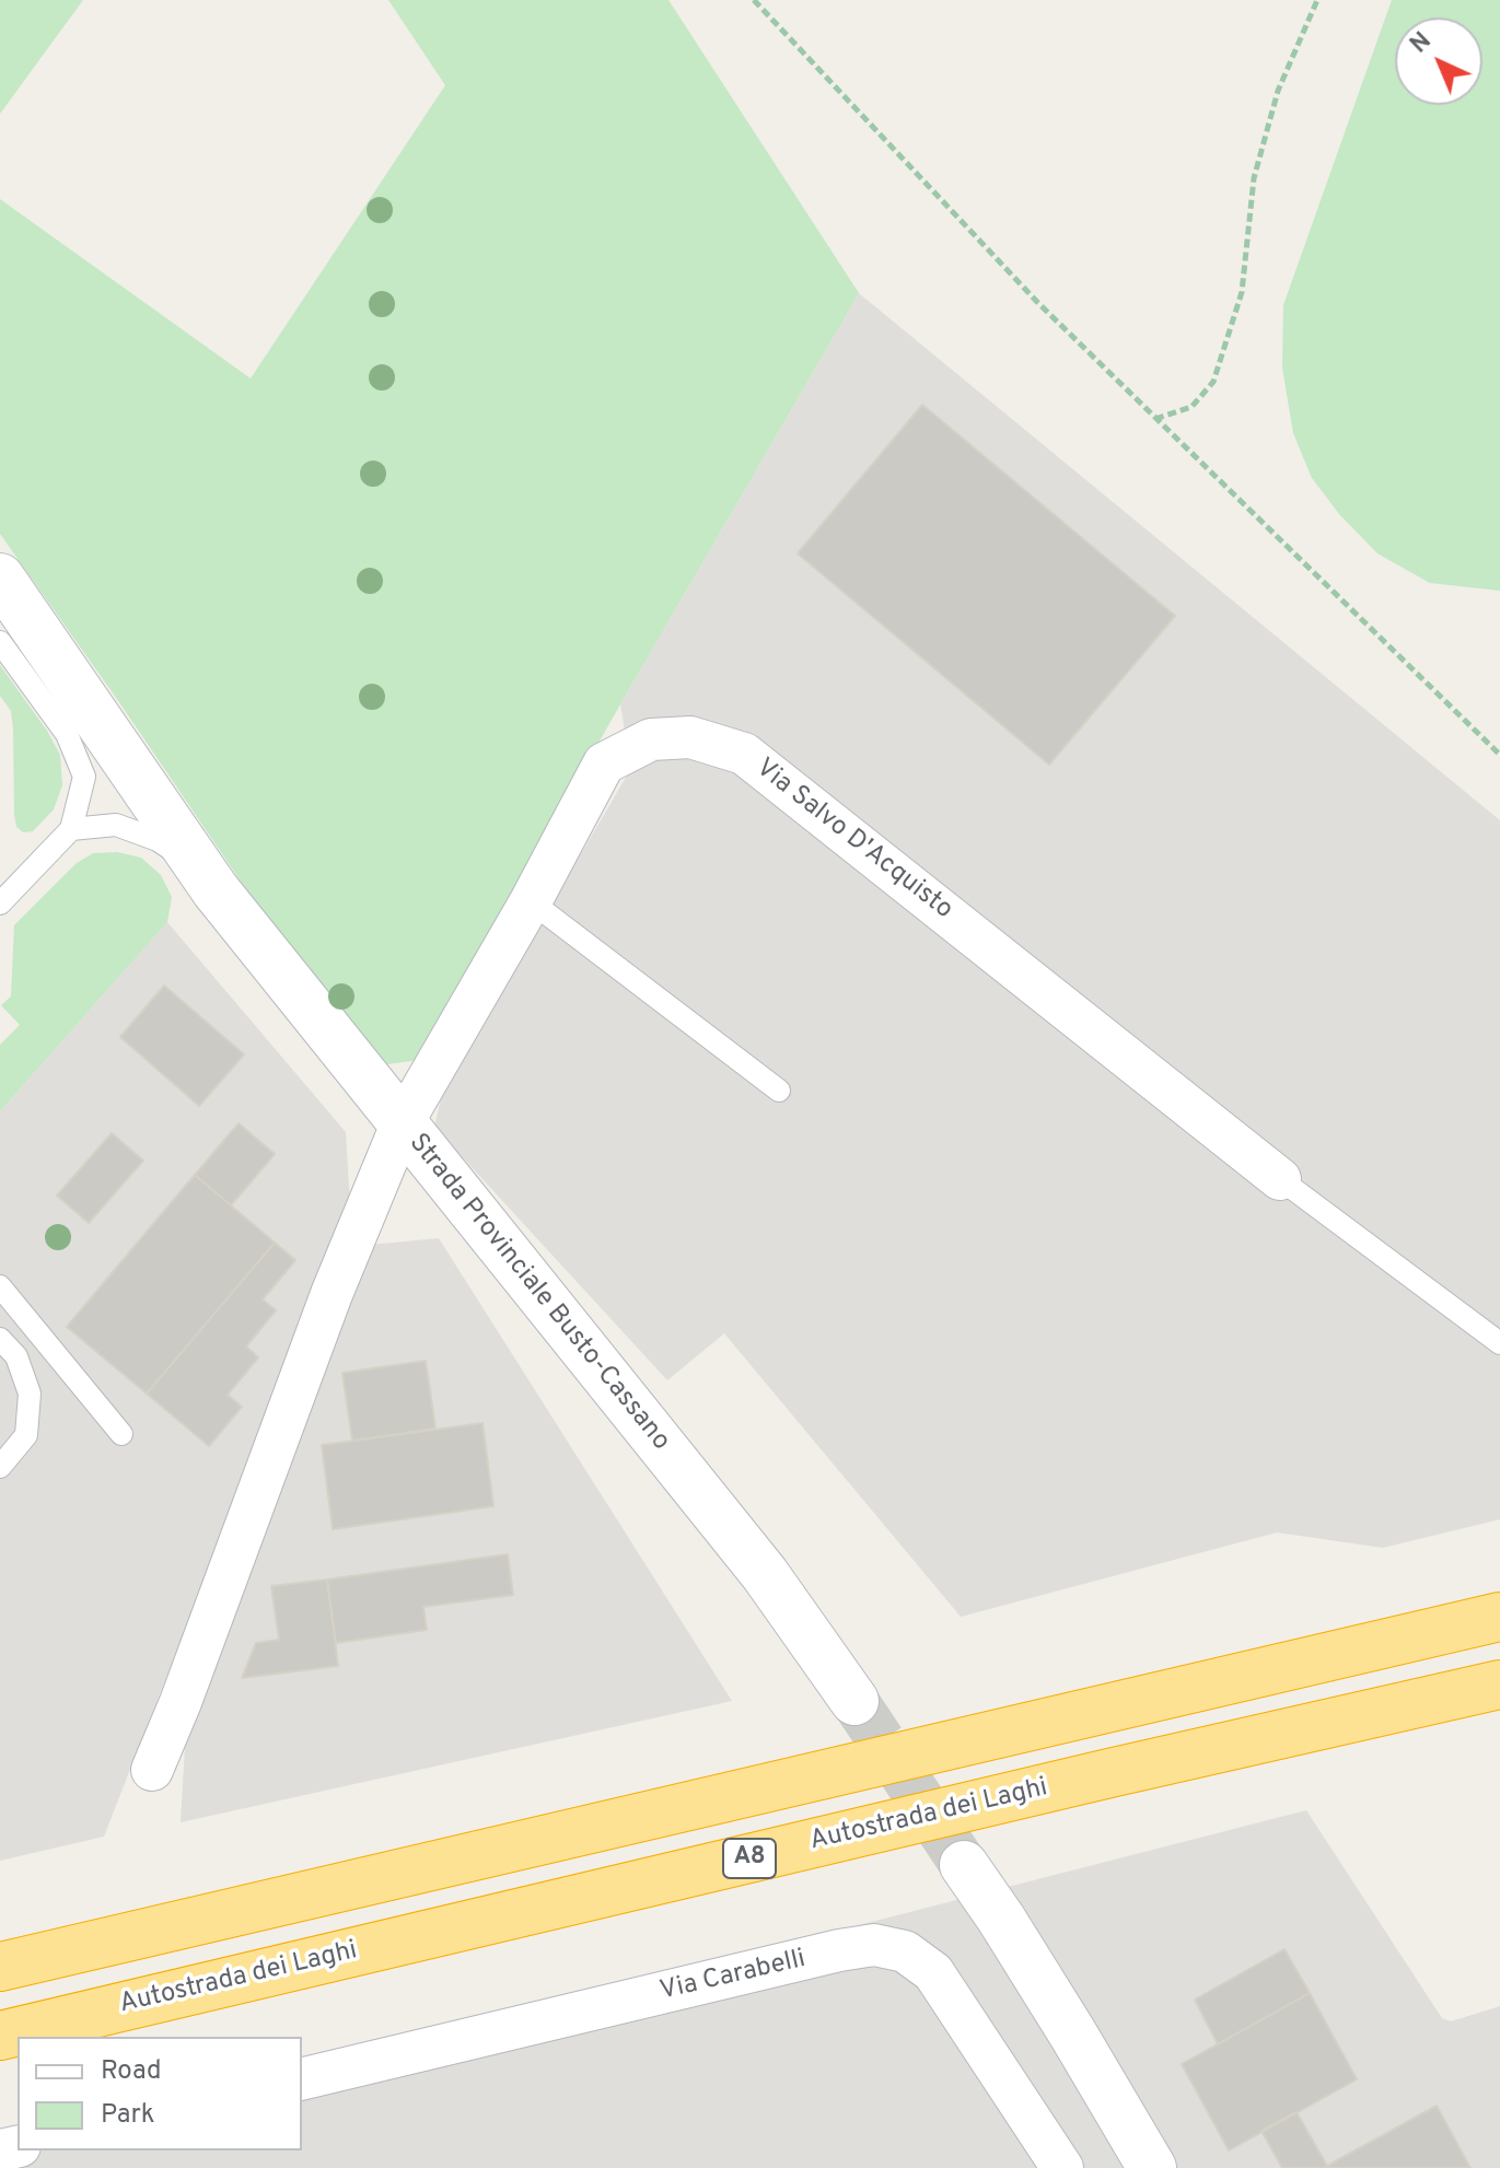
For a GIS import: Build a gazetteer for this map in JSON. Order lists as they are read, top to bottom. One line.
{"streets":{"highway":["Autostrada dei Laghi","A8"],"main road":["Strada Provinciale Busto-Cassano"],"street":["Via Salvo D'Acquisto","Via Carabelli"]},"crossings":[["Via Salvo D'Acquisto","Strada Provinciale Busto-Cassano"]],"legend":["Road","Park"],"north":"top left"}
